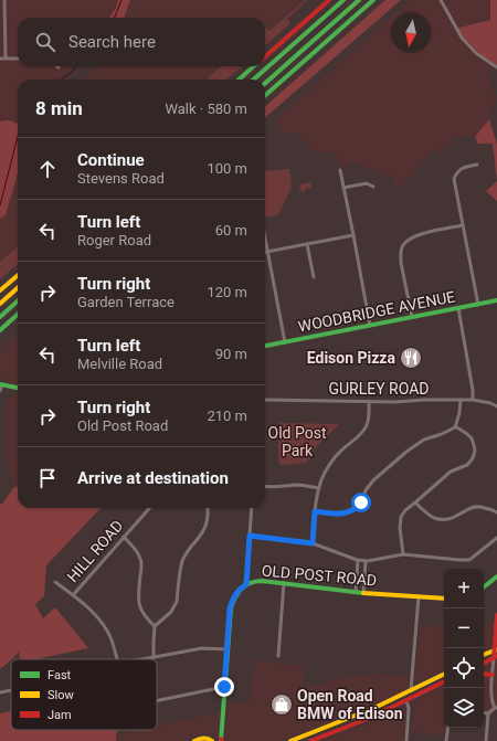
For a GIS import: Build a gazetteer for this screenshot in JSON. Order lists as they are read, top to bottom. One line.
{"streets":{"main road":["WOODBRIDGE AVENUE","OLD POST ROAD"],"street":["GURLEY ROAD","HILL ROAD"]},"parks":["Old Post Park"],"places":{"restaurant":["Edison Pizza"],"shop":["Open Road BMW of Edison"]},"legend":["Fast","Slow","Jam"],"north":"bottom","page":{"search":"Search here","heading":["8 min","Walk · 580 m"],"list":[["Continue","Stevens Road","100 m"],["Turn left","Roger Road","60 m"],["Turn right","Garden Terrace","120 m"],["Turn left","Melville Road","90 m"],["Turn right","Old Post Road","210 m"],"Arrive at destination"],"map_buttons":["+","−"]}}
